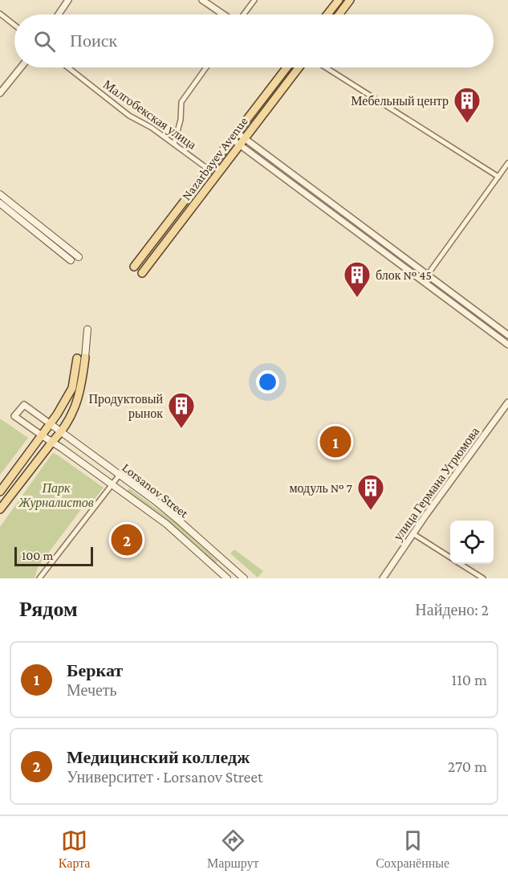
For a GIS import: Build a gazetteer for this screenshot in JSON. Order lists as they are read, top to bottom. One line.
{"streets":{"main road":["Nazarbayev Avenue","Lorsanov Street"],"street":["Малгобекская улица","улица Германа Угрюмова"]},"crossings":[["Малгобекская улица","Nazarbayev Avenue"]],"parks":["Парк Журналистов"],"places":{"building":["Мебельный центр","блок № 45","Продуктовый рынок","модуль № 7"]},"scale_bar":"100 m","page":{"search":"Поиск","pins":["1","2"],"scale":"100 m","heading":["Рядом","Найдено: 2"],"list":[{"mark":"1","name":"Беркат","note":"Мечеть","value":"110 m"},{"mark":"2","name":"Медицинский колледж","note":"Университет · Lorsanov Street","value":"270 m"}],"nav":["Карта","Маршрут","Сохранённые"]}}
